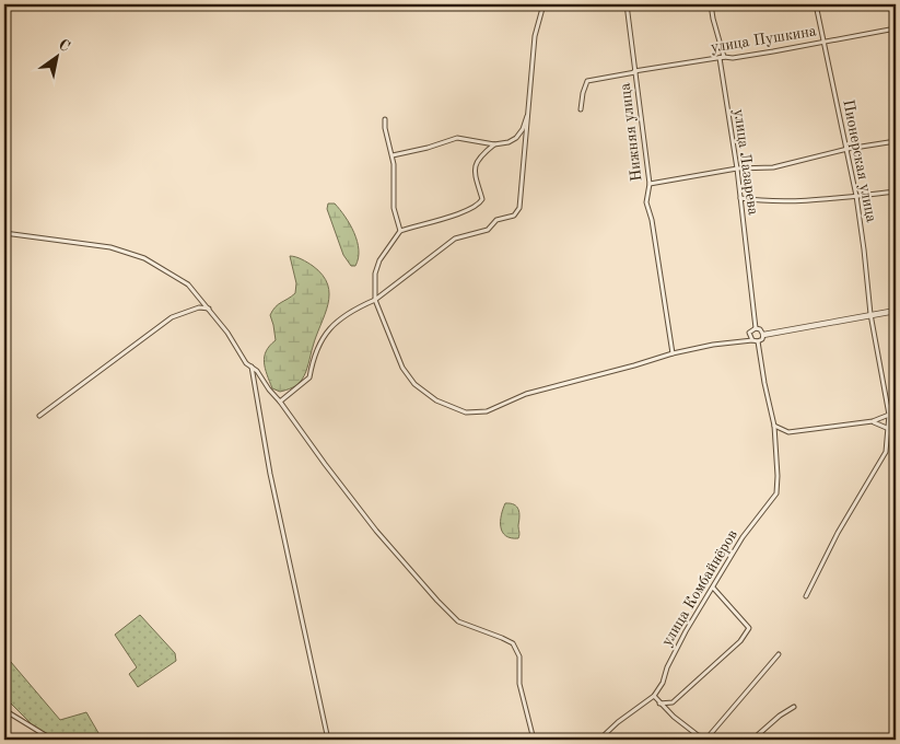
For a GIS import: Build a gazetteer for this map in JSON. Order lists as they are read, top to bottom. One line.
{"streets":{"street":["улица Пушкина","Нижняя улица","Пионерская улица","улица Лазарева","улица Комбайнёров"]},"crossings":[["улица Пушкина","Нижняя улица"],["улица Пушкина","Пионерская улица"],["улица Пушкина","улица Лазарева"]],"north":"top right"}
